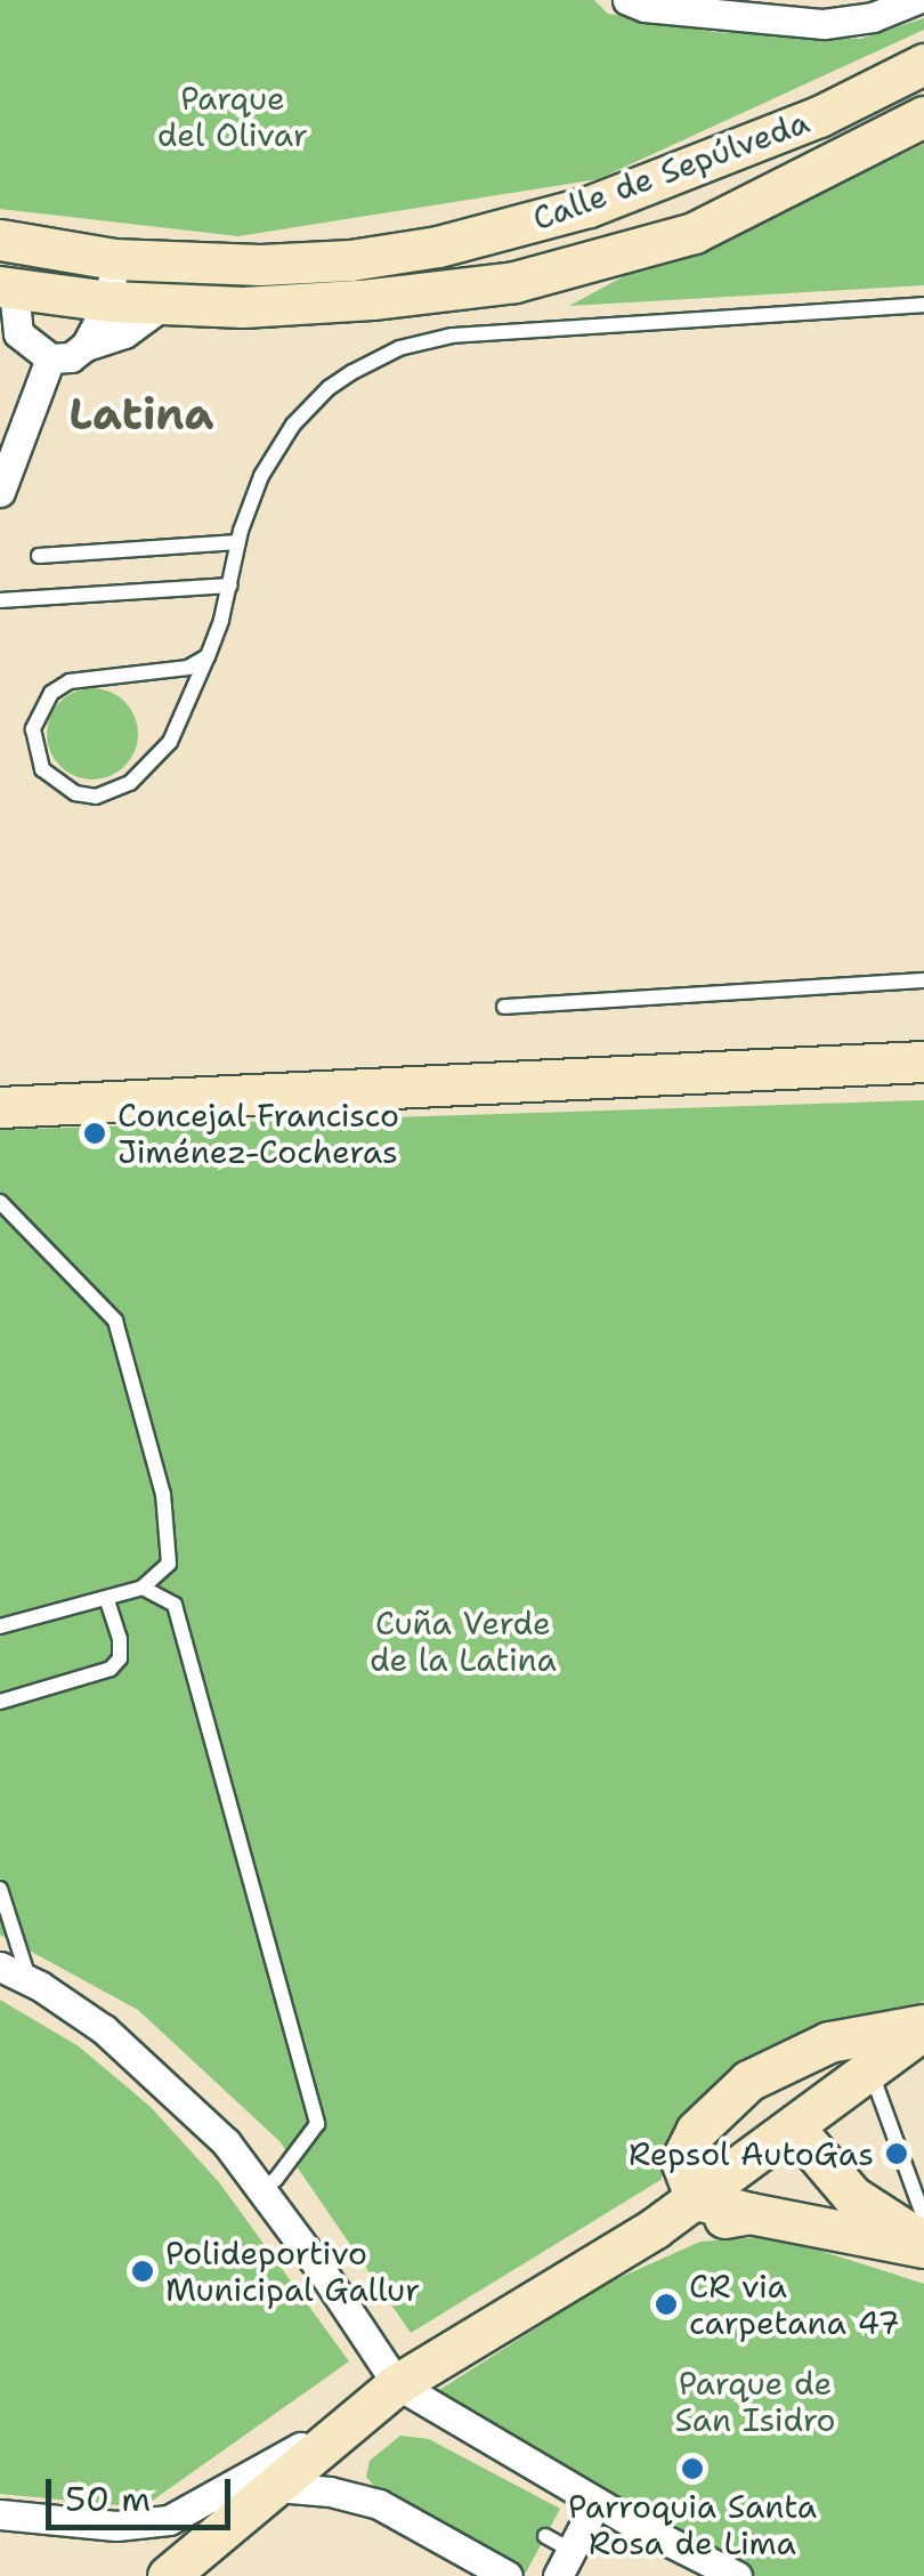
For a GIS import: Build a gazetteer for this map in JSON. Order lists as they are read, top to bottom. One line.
{"streets":{"street":["Calle de Sepúlveda"]},"districts":["Latina"],"parks":["Parque del Olivar","Cuña Verde de la Latina","Parque de San Isidro"],"places":["Concejal Francisco Jiménez-Cocheras","Repsol AutoGas","Polideportivo Municipal Gallur","CR via carpetana 47","Parroquia Santa Rosa de Lima"],"scale_bar":"50 m"}
